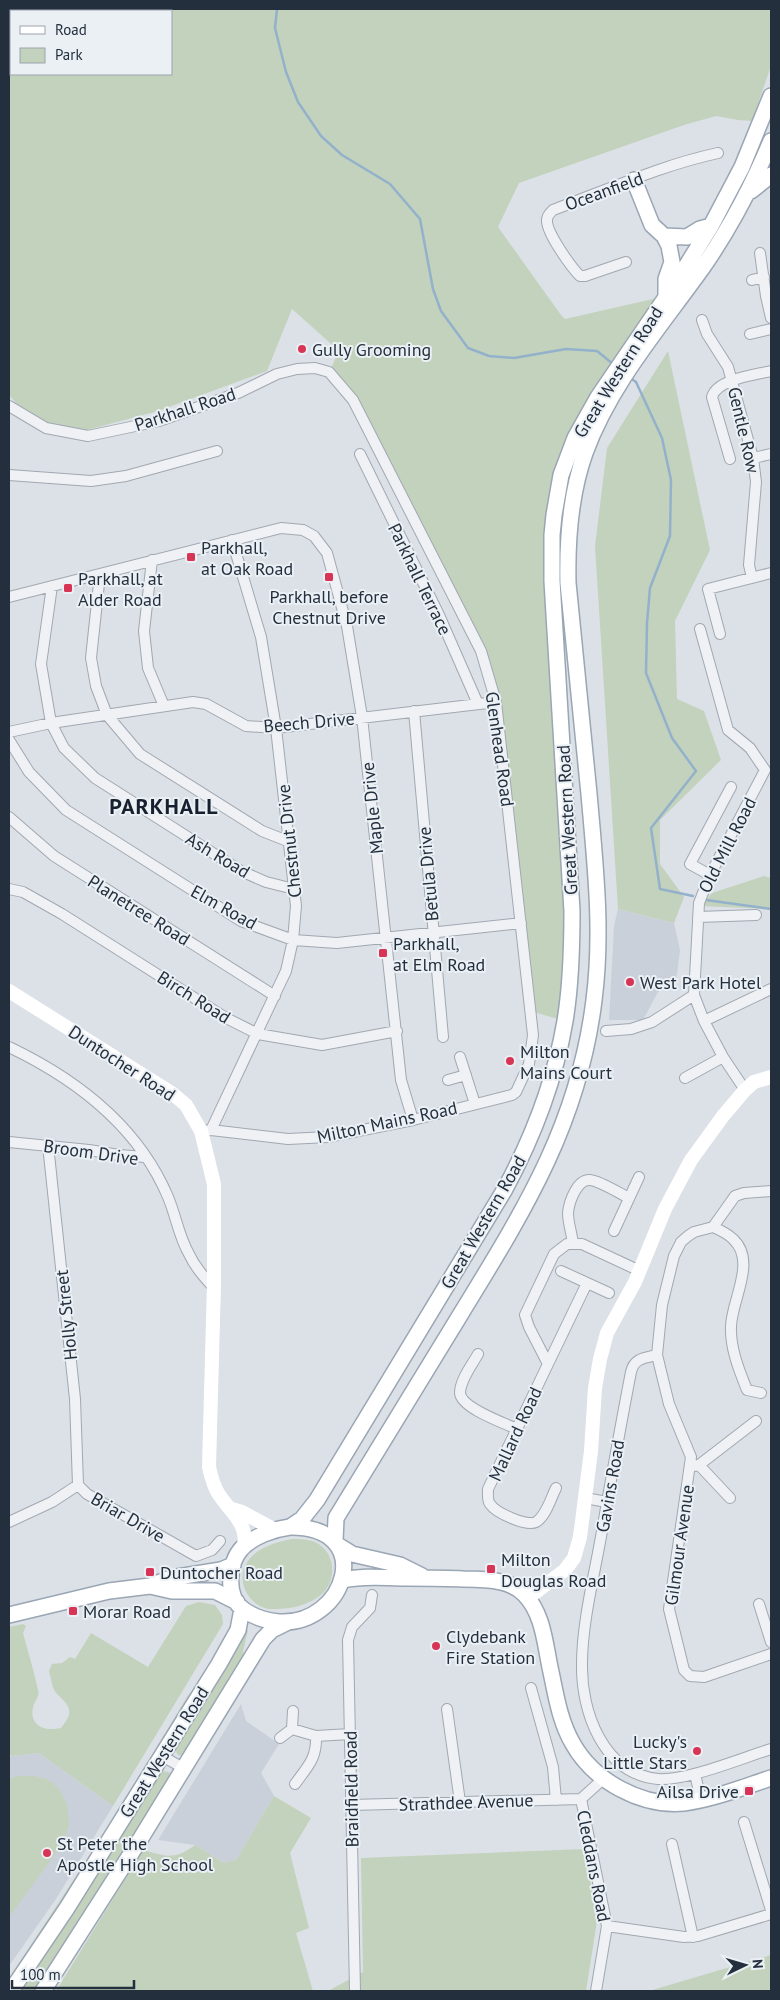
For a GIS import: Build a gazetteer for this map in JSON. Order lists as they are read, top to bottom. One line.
{"streets":{"main road":["Great Western Road","Duntocher Road"],"street":["Oceanfield","Parkhall Road","Gentle Row","Parkhall Terrace","Beech Drive","Glenhead Road","Maple Drive","Chestnut Drive","Old Mill Road","Ash Road","Betula Drive","Elm Road","Planetree Road","Birch Road","Milton Mains Road","Broom Drive","Holly Street","Mallard Road","Gavins Road","Briar Drive","Gilmour Avenue","Braidfield Road","Strathdee Avenue","Cleddans Road"]},"crossings":[["Great Western Road","Duntocher Road"],["Parkhall Road","Glenhead Road"],["Parkhall Terrace","Beech Drive"],["Beech Drive","Glenhead Road"],["Beech Drive","Maple Drive"],["Beech Drive","Chestnut Drive"],["Beech Drive","Ash Road"],["Beech Drive","Betula Drive"],["Glenhead Road","Elm Road"],["Glenhead Road","Milton Mains Road"],["Maple Drive","Chestnut Drive"],["Maple Drive","Elm Road"],["Maple Drive","Birch Road"],["Maple Drive","Milton Mains Road"],["Chestnut Drive","Ash Road"],["Chestnut Drive","Elm Road"],["Chestnut Drive","Planetree Road"],["Chestnut Drive","Birch Road"],["Chestnut Drive","Duntocher Road"],["Chestnut Drive","Milton Mains Road"],["Betula Drive","Elm Road"],["Duntocher Road","Milton Mains Road"],["Duntocher Road","Broom Drive"],["Broom Drive","Holly Street"],["Holly Street","Briar Drive"],["Gavins Road","Gilmour Avenue"],["Braidfield Road","Strathdee Avenue"],["Strathdee Avenue","Cleddans Road"]],"districts":["PARKHALL"],"places":{"other":["Gully Grooming","West Park Hotel","Milton Mains Court","Clydebank Fire Station","Lucky's Little Stars","St Peter the Apostle High School"],"transit":["Parkhall, at Oak Road","Parkhall, before Chestnut Drive","Parkhall, at Alder Road","Parkhall, at Elm Road","Milton Douglas Road","Duntocher Road","Morar Road","Ailsa Drive"]},"legend":["Road","Park"],"scale_bar":"100 m","north":"right"}
